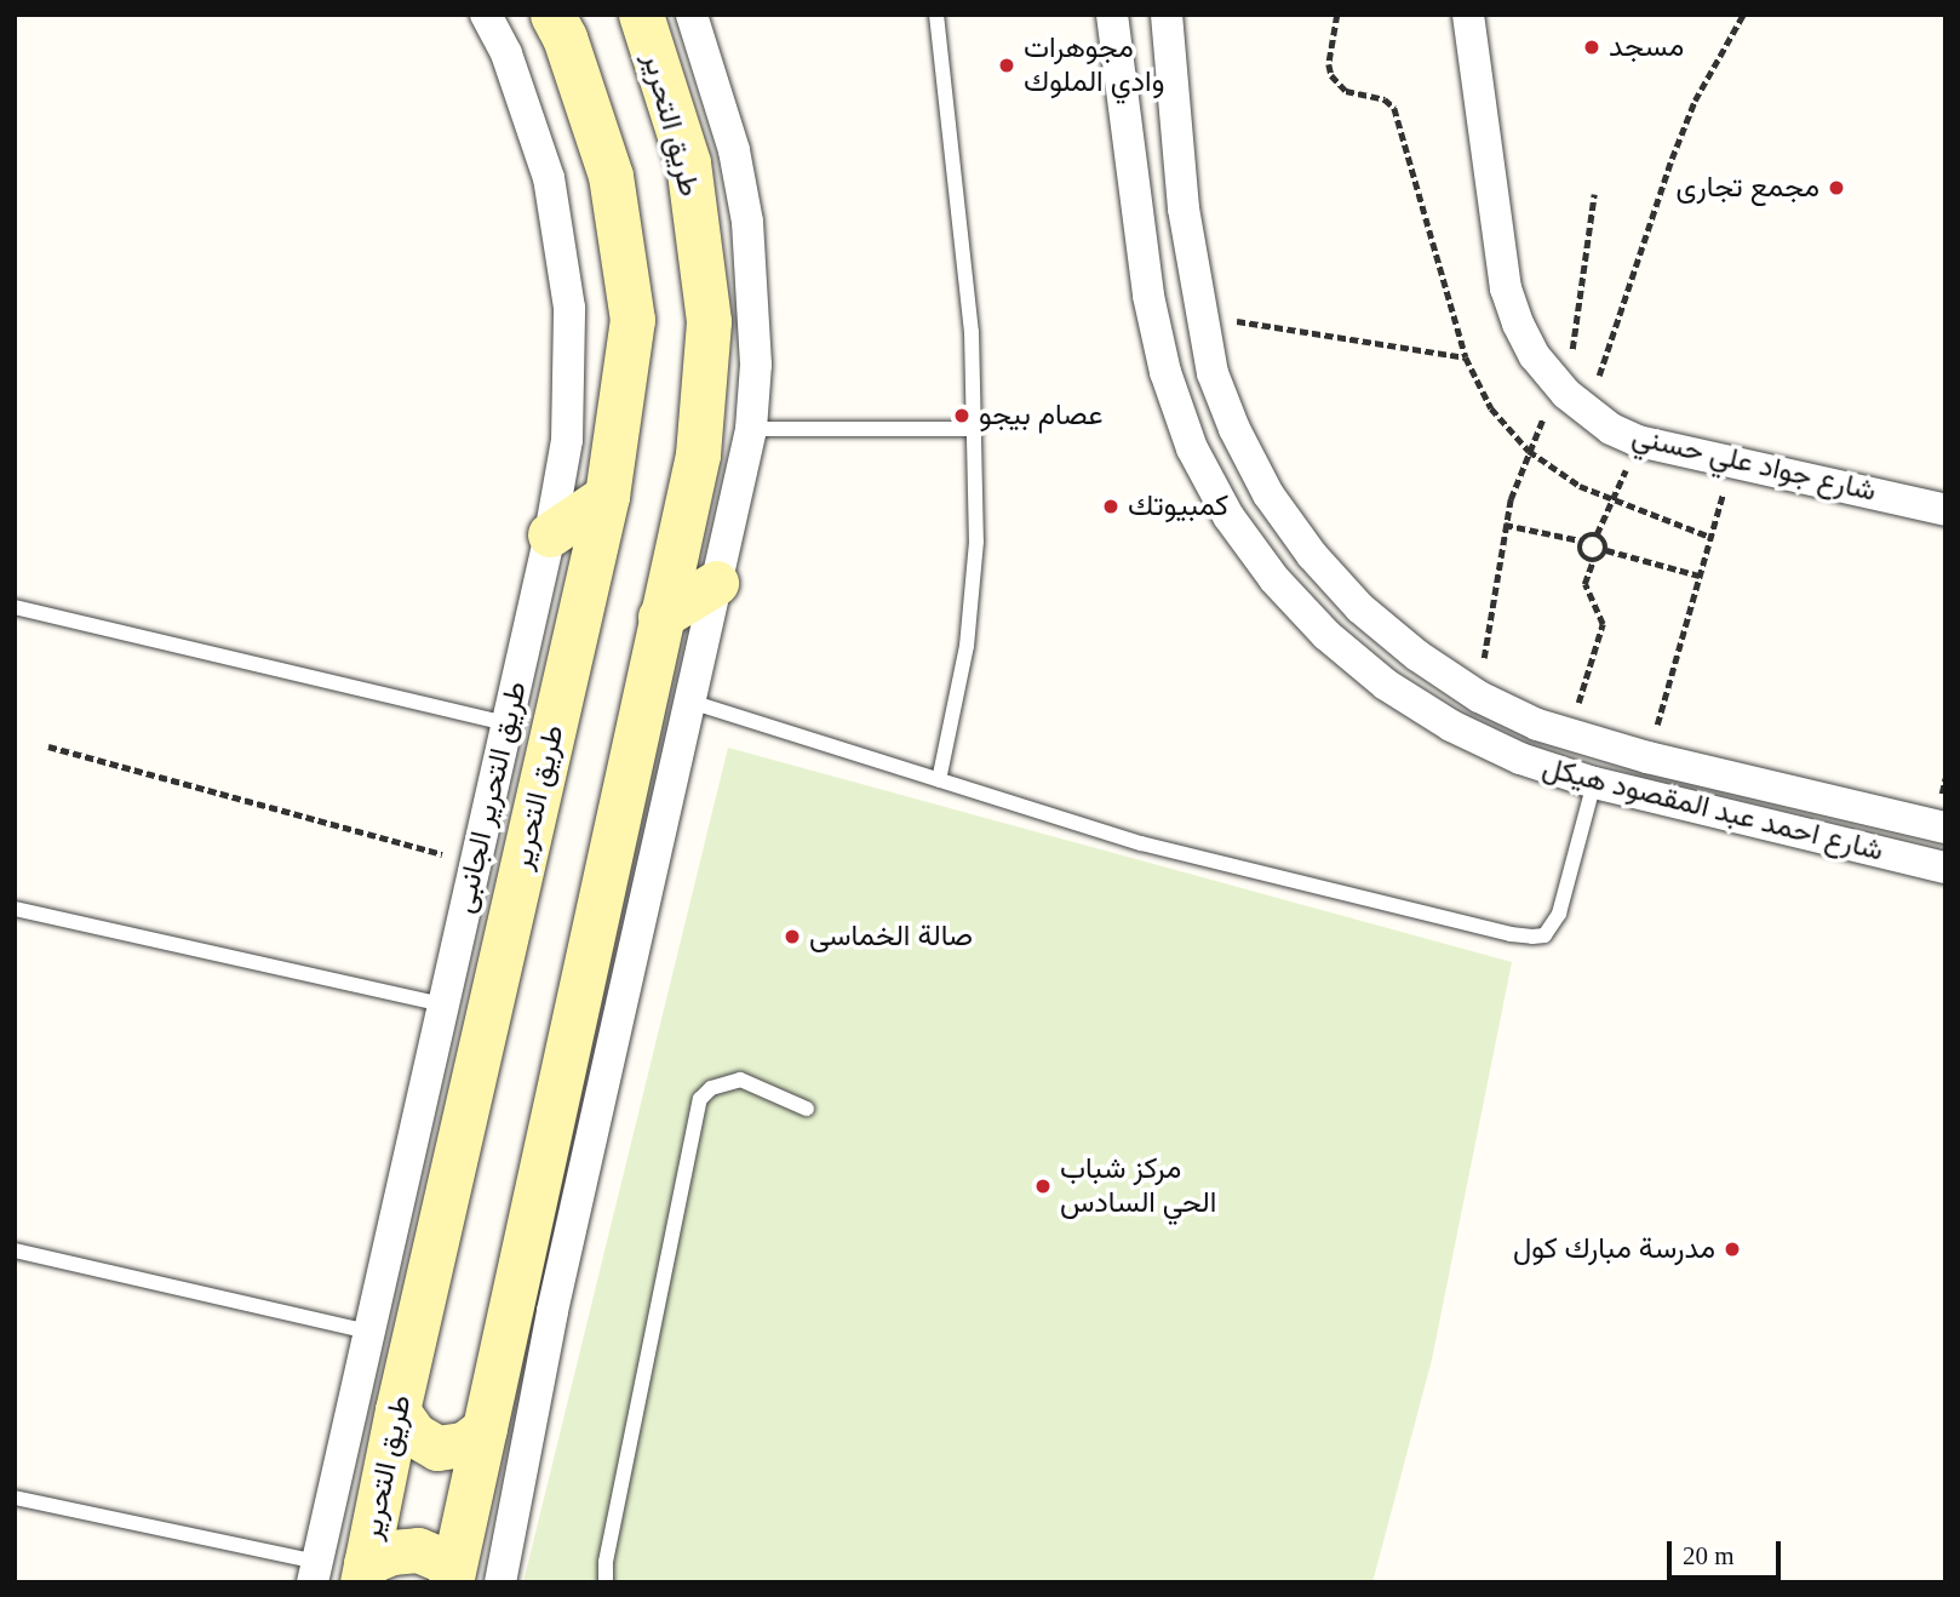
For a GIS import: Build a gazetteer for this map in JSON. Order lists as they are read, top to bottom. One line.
{"streets":{"street":["طريق التحرير","شارع جواد علي حسني","طريق التحرير الجانبى","شارع احمد عبد المقصود هيكل"]},"places":["مسجد","مجوهرات وادي الملوك","مجمع تجارى","عصام بيجو","كمبيوتك","صالة الخماسى","مركز شباب الحي السادس","مدرسة مبارك كول"],"scale_bar":"20 m"}
